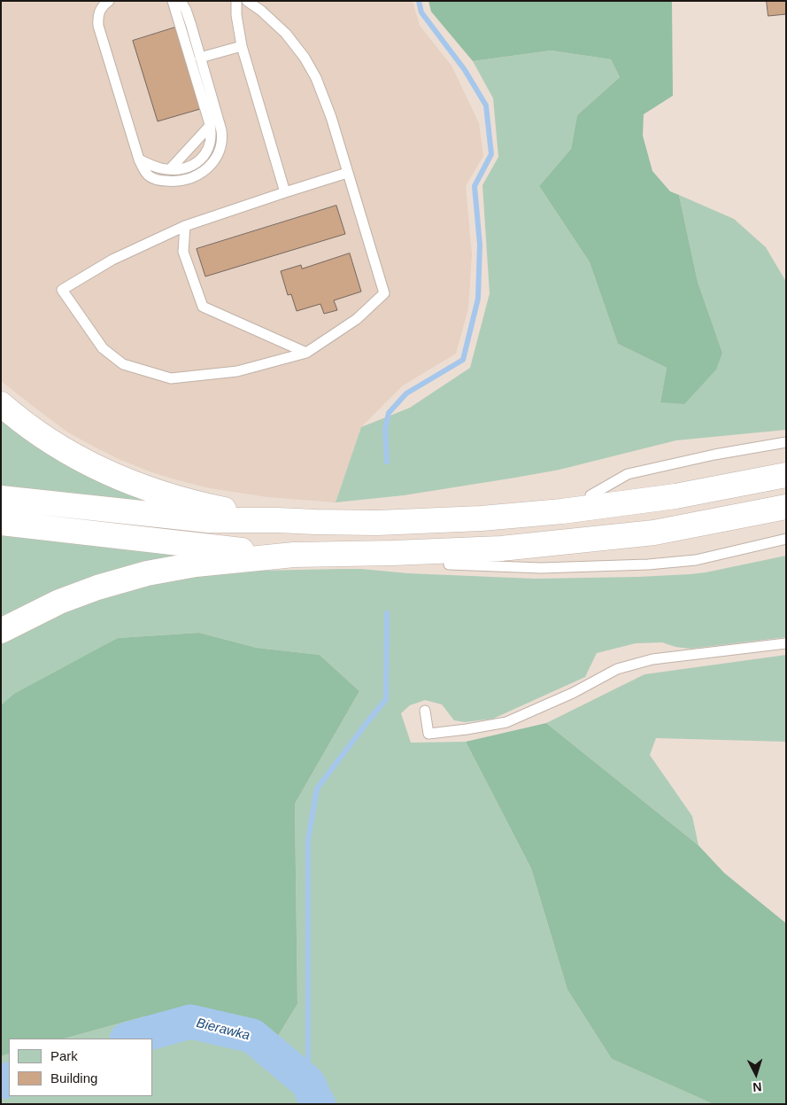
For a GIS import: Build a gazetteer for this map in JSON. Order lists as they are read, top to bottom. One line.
{"water":["Bierawka"],"legend":["Park","Building"],"north":"bottom"}
